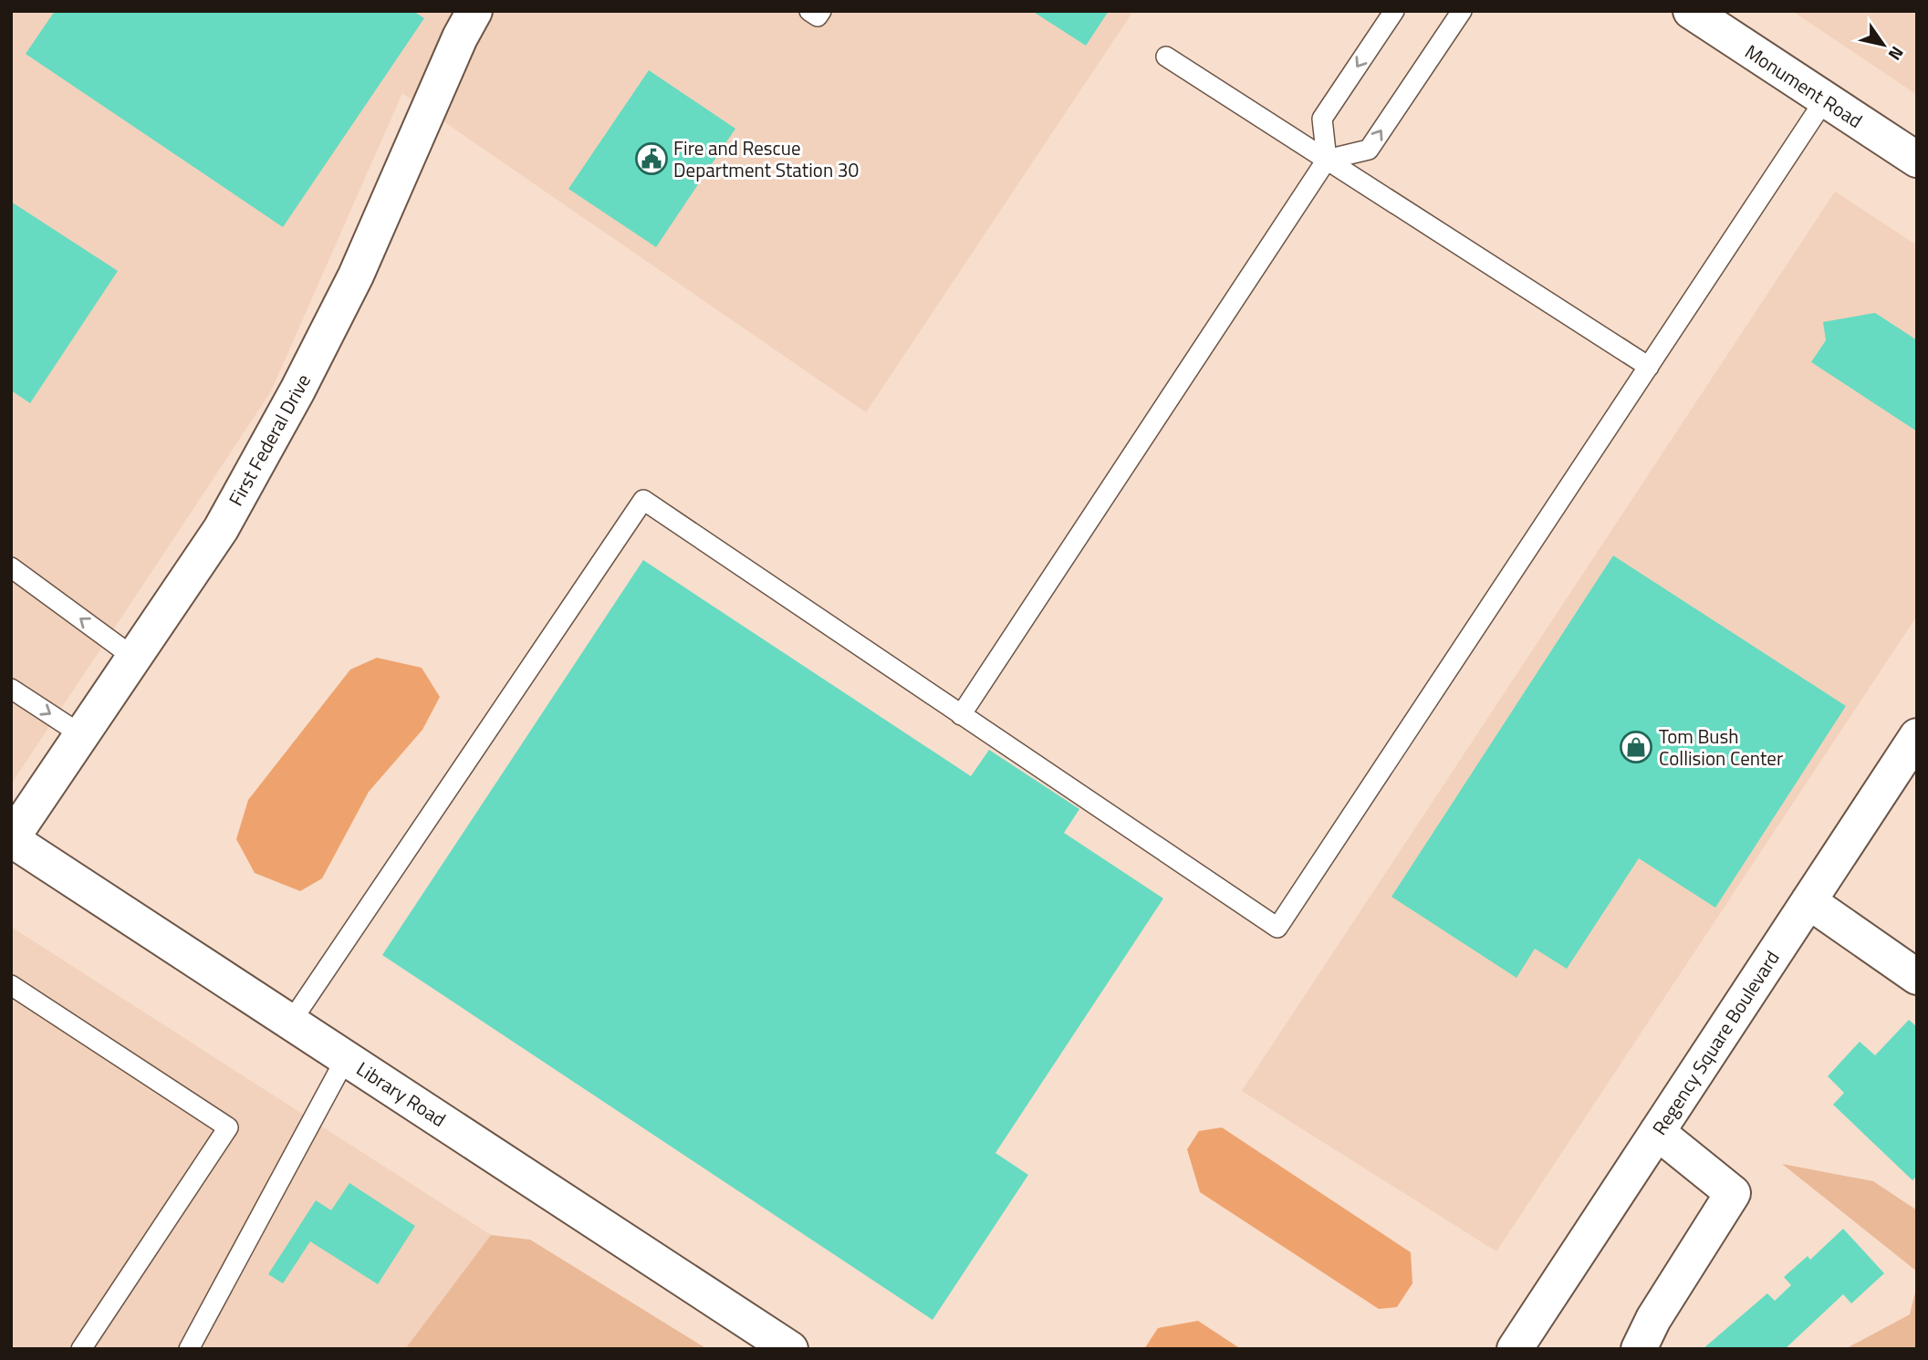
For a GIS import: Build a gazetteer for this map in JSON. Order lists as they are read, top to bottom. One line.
{"streets":{"street":["Monument Road","First Federal Drive","Regency Square Boulevard","Library Road"]},"crossings":[["First Federal Drive","Library Road"]],"places":{"public building":["Fire and Rescue Department Station 30"],"shop":["Tom Bush Collision Center"]},"north":"bottom right"}
